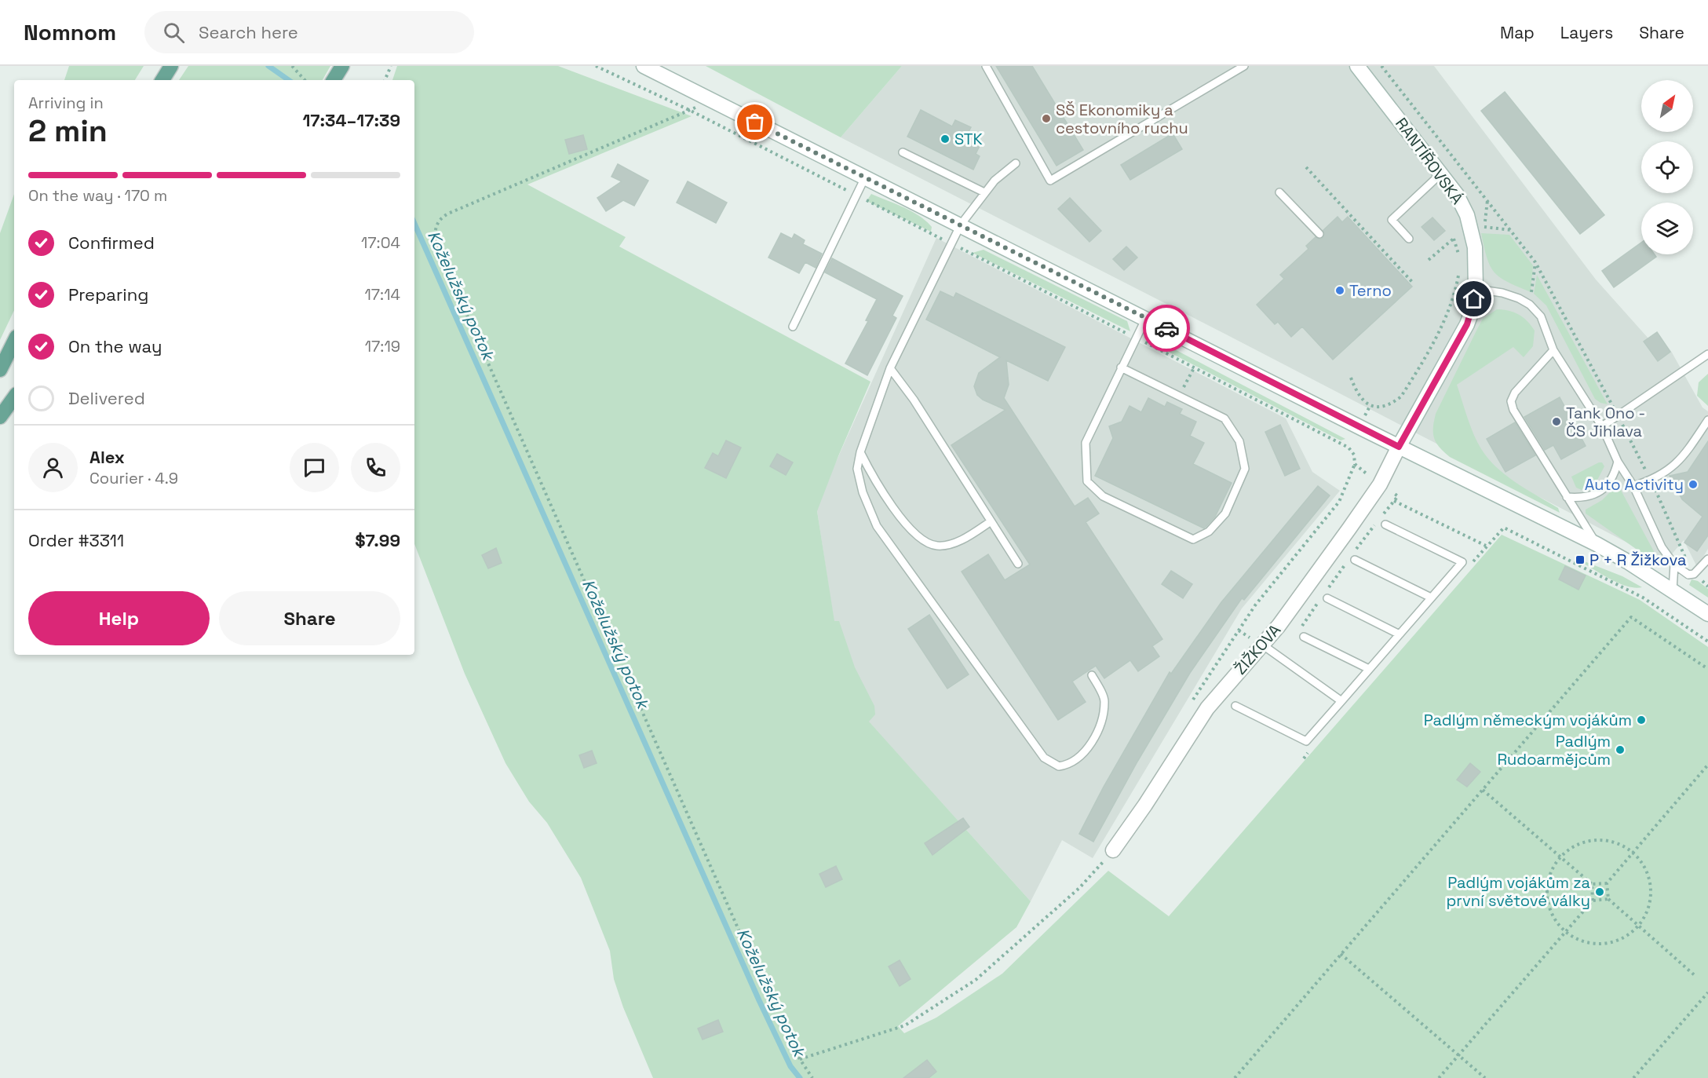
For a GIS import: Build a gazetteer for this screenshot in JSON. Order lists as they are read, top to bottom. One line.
{"streets":{"main road":["RANTÍŘOVSKÁ","ŽIŽKOVA"]},"crossings":[["RANTÍŘOVSKÁ","ŽIŽKOVA"]],"water":["Koželužský potok"],"places":{"other":["SŠ Ekonomiky a cestovního ruchu","STK","Terno","Tank Ono - ČS Jihlava","Auto Activity","Padlým německým vojákům","Padlým Rudoarmějcům","Padlým vojákům za první světové války"],"transit":["P + R Žižkova"]},"north":"top right","page":{"header":"Nomnom","search":"Search here","nav":["Map","Layers","Share"],"heading":["2 min","Arriving in","17:34–17:39"],"panel":["Alex","Courier · 4.9","Order #3311","$7.99"],"bar":"On the way · 170 m","list":[["Confirmed","17:04"],["Preparing","17:14"],["On the way","17:19"],"Delivered"],"buttons":["Help","Share"]}}
